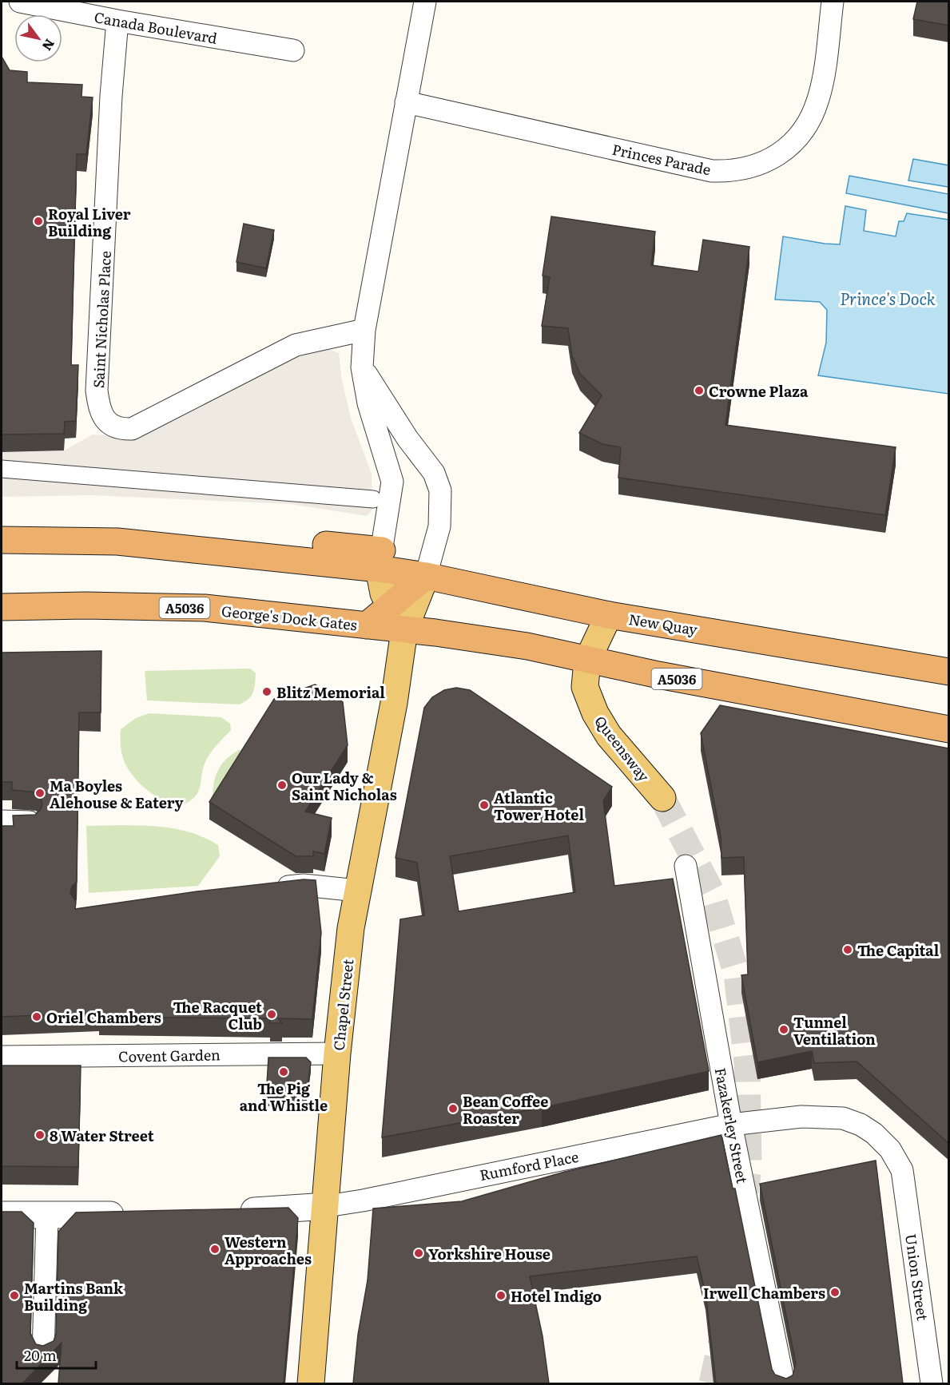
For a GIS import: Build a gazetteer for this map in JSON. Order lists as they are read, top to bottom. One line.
{"streets":{"highway":["A5036","George's Dock Gates","New Quay"],"main road":["Queensway","Chapel Street"],"street":["Canada Boulevard","Princes Parade","Saint Nicholas Place","Covent Garden","Fazakerley Street","Rumford Place","Union Street"]},"crossings":[["Canada Boulevard","Saint Nicholas Place"],["A5036","George's Dock Gates"],["A5036","Queensway"],["A5036","Chapel Street"],["George's Dock Gates","Chapel Street"],["New Quay","Queensway"],["Chapel Street","Covent Garden"],["Chapel Street","Rumford Place"],["Fazakerley Street","Rumford Place"],["Rumford Place","Union Street"]],"water":["Prince's Dock"],"places":["Royal Liver Building","Crowne Plaza","Blitz Memorial","Our Lady & Saint Nicholas","Ma Boyles Alehouse & Eatery","Atlantic Tower Hotel","The Capital","The Racquet Club","Oriel Chambers","Tunnel Ventilation","The Pig and Whistle","Bean Coffee Roaster","8 Water Street","Western Approaches","Yorkshire House","Irwell Chambers","Martins Bank Building","Hotel Indigo"],"scale_bar":"20 m","north":"bottom right"}
